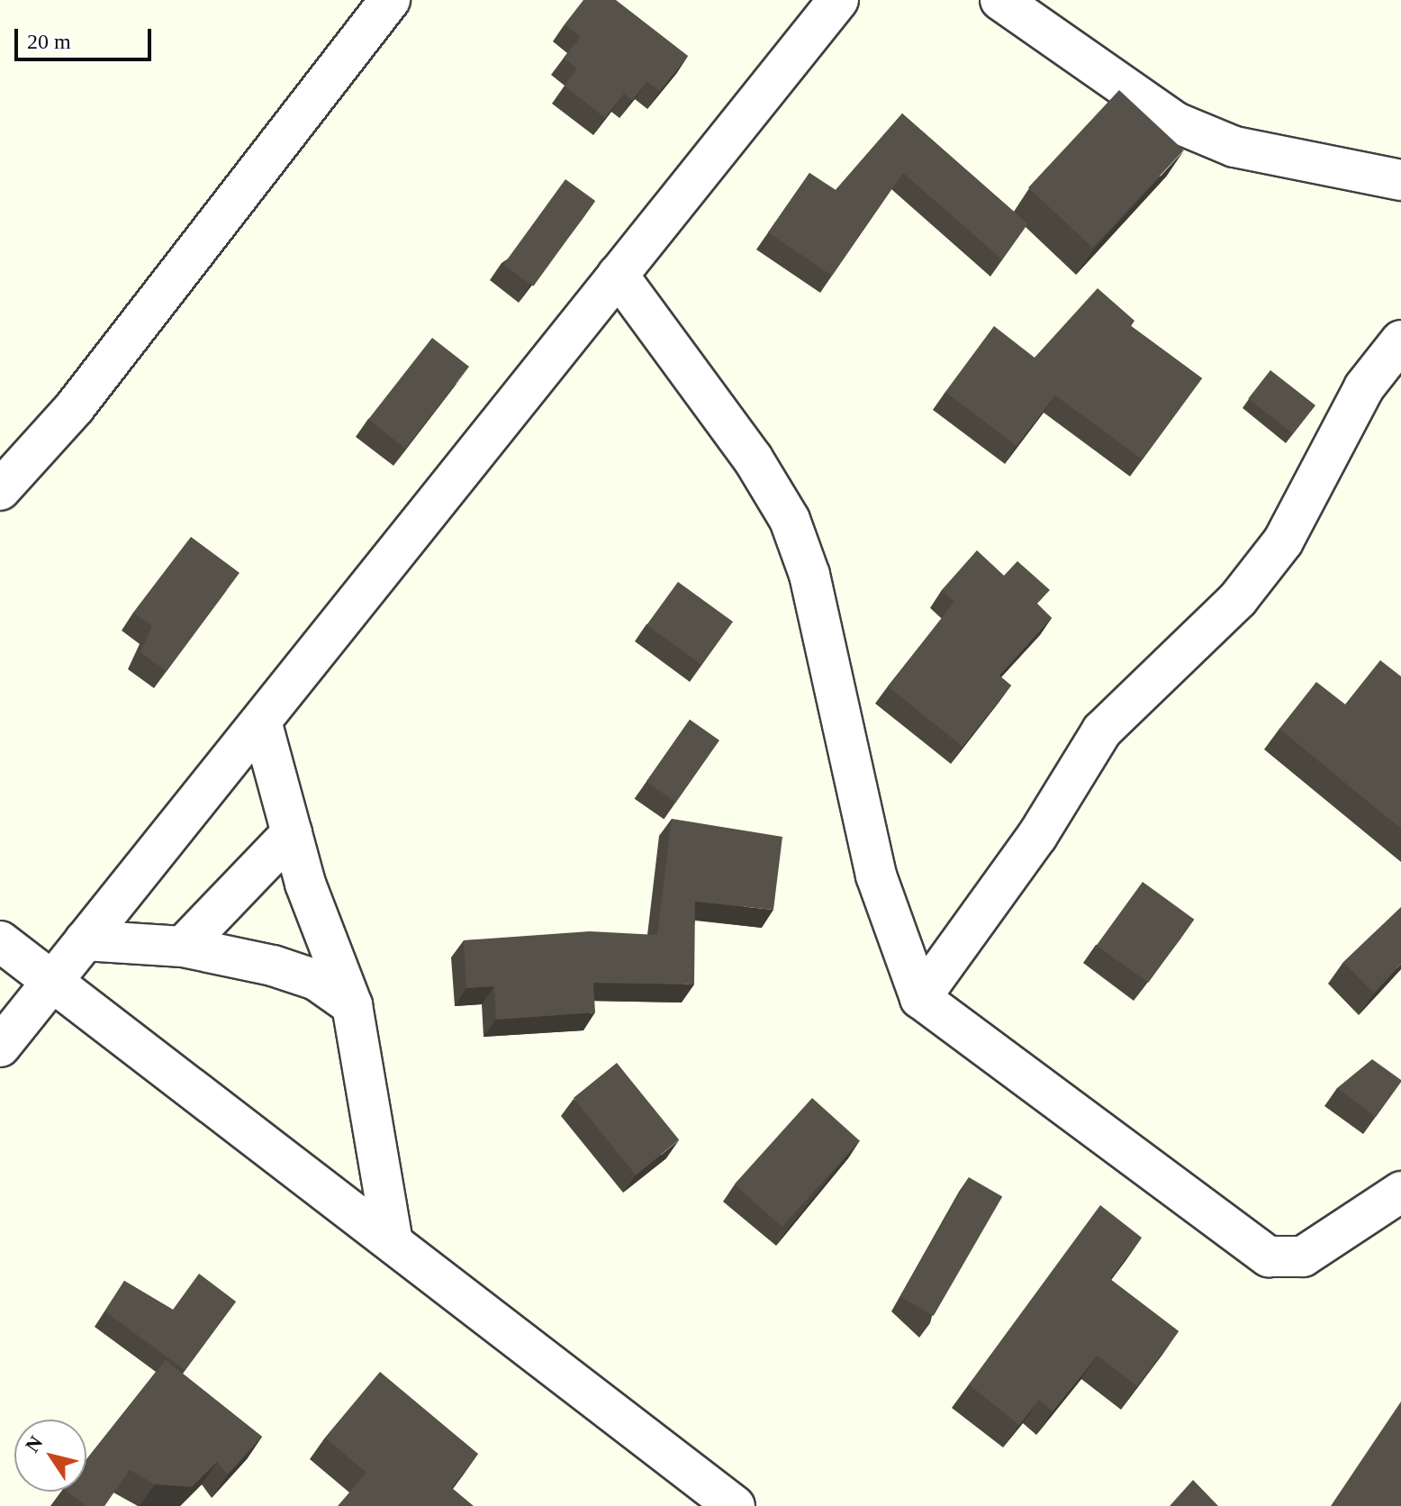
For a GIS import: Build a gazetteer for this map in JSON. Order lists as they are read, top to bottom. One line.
{"scale_bar":"20 m","north":"top left"}
